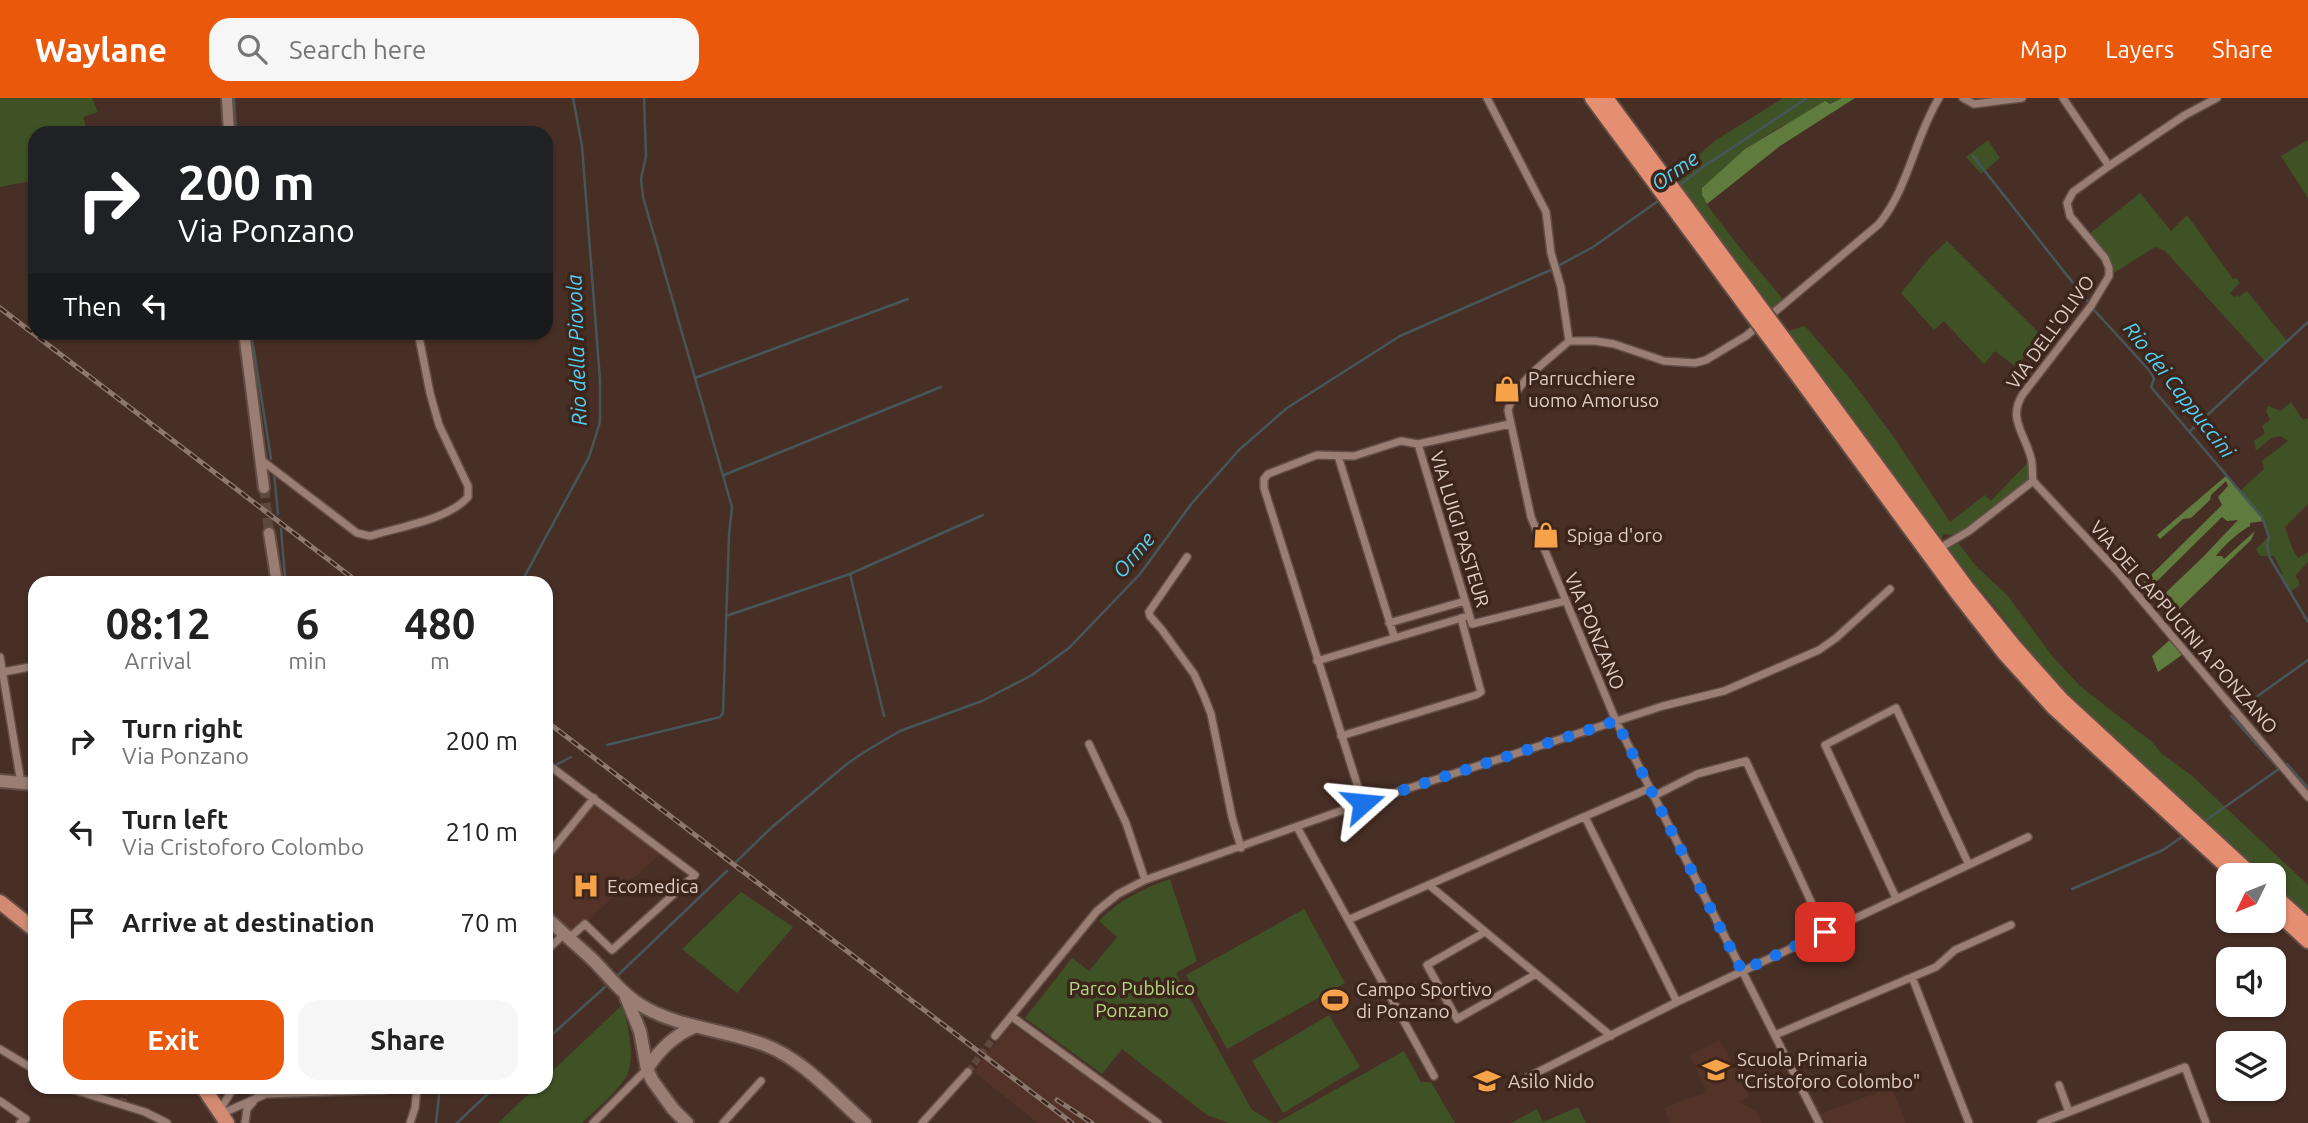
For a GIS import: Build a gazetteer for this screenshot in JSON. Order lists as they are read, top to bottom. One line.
{"streets":{"street":["VIA DELL'OLIVO","VIA LUIGI PASTEUR","VIA DEI CAPPUCINI A PONZANO","VIA PONZANO"]},"crossings":[["VIA DELL'OLIVO","VIA DEI CAPPUCINI A PONZANO"],["VIA LUIGI PASTEUR","VIA PONZANO"]],"water":["Orme","Rio della Piovola","Rio dei Cappuccini"],"parks":["Parco Pubblico Ponzano"],"places":{"shop":["Parrucchiere uomo Amoruso","Spiga d'oro"],"hospital":["Ecomedica"],"sports":["Campo Sportivo di Ponzano"],"school or university":["Scuola Primaria \"Cristoforo Colombo\"","Asilo Nido"]},"north":"bottom left","page":{"header":"Waylane","search":"Search here","nav":["Map","Layers","Share"],"turn":["200 m","Via Ponzano"],"then":"Then","eta":["08:12","Arrival","6","min","480","m"],"list":[{"name":"Turn right","note":"Via Ponzano","value":"200 m"},{"name":"Turn left","note":"Via Cristoforo Colombo","value":"210 m"},{"name":"Arrive at destination","value":"70 m"}],"buttons":["Exit","Share"]}}
